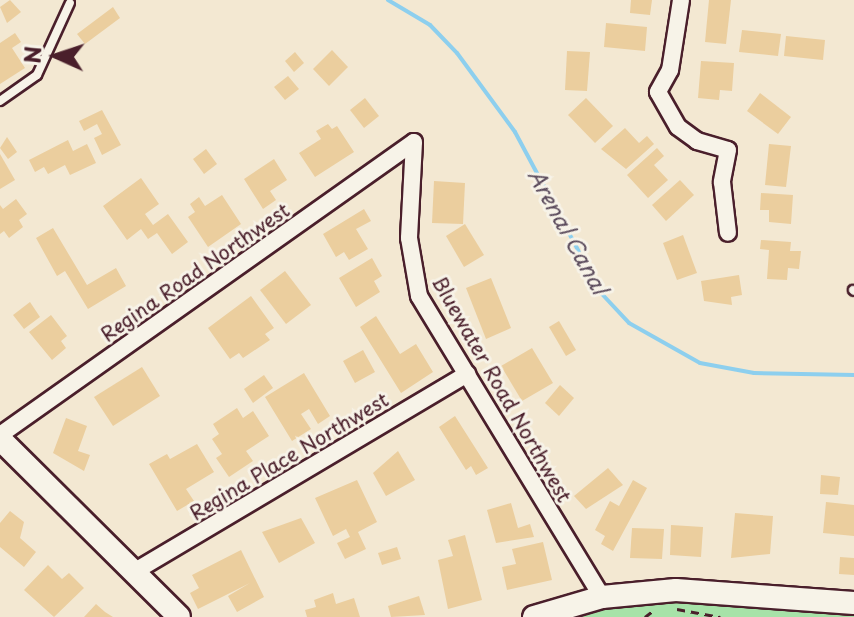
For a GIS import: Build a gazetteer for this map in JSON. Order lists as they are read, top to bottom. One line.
{"streets":{"street":["Regina Road Northwest","Bluewater Road Northwest","Regina Place Northwest"]},"crossings":[["Regina Road Northwest","Bluewater Road Northwest"],["Bluewater Road Northwest","Regina Place Northwest"]],"water":["Arenal Canal"],"north":"left"}
